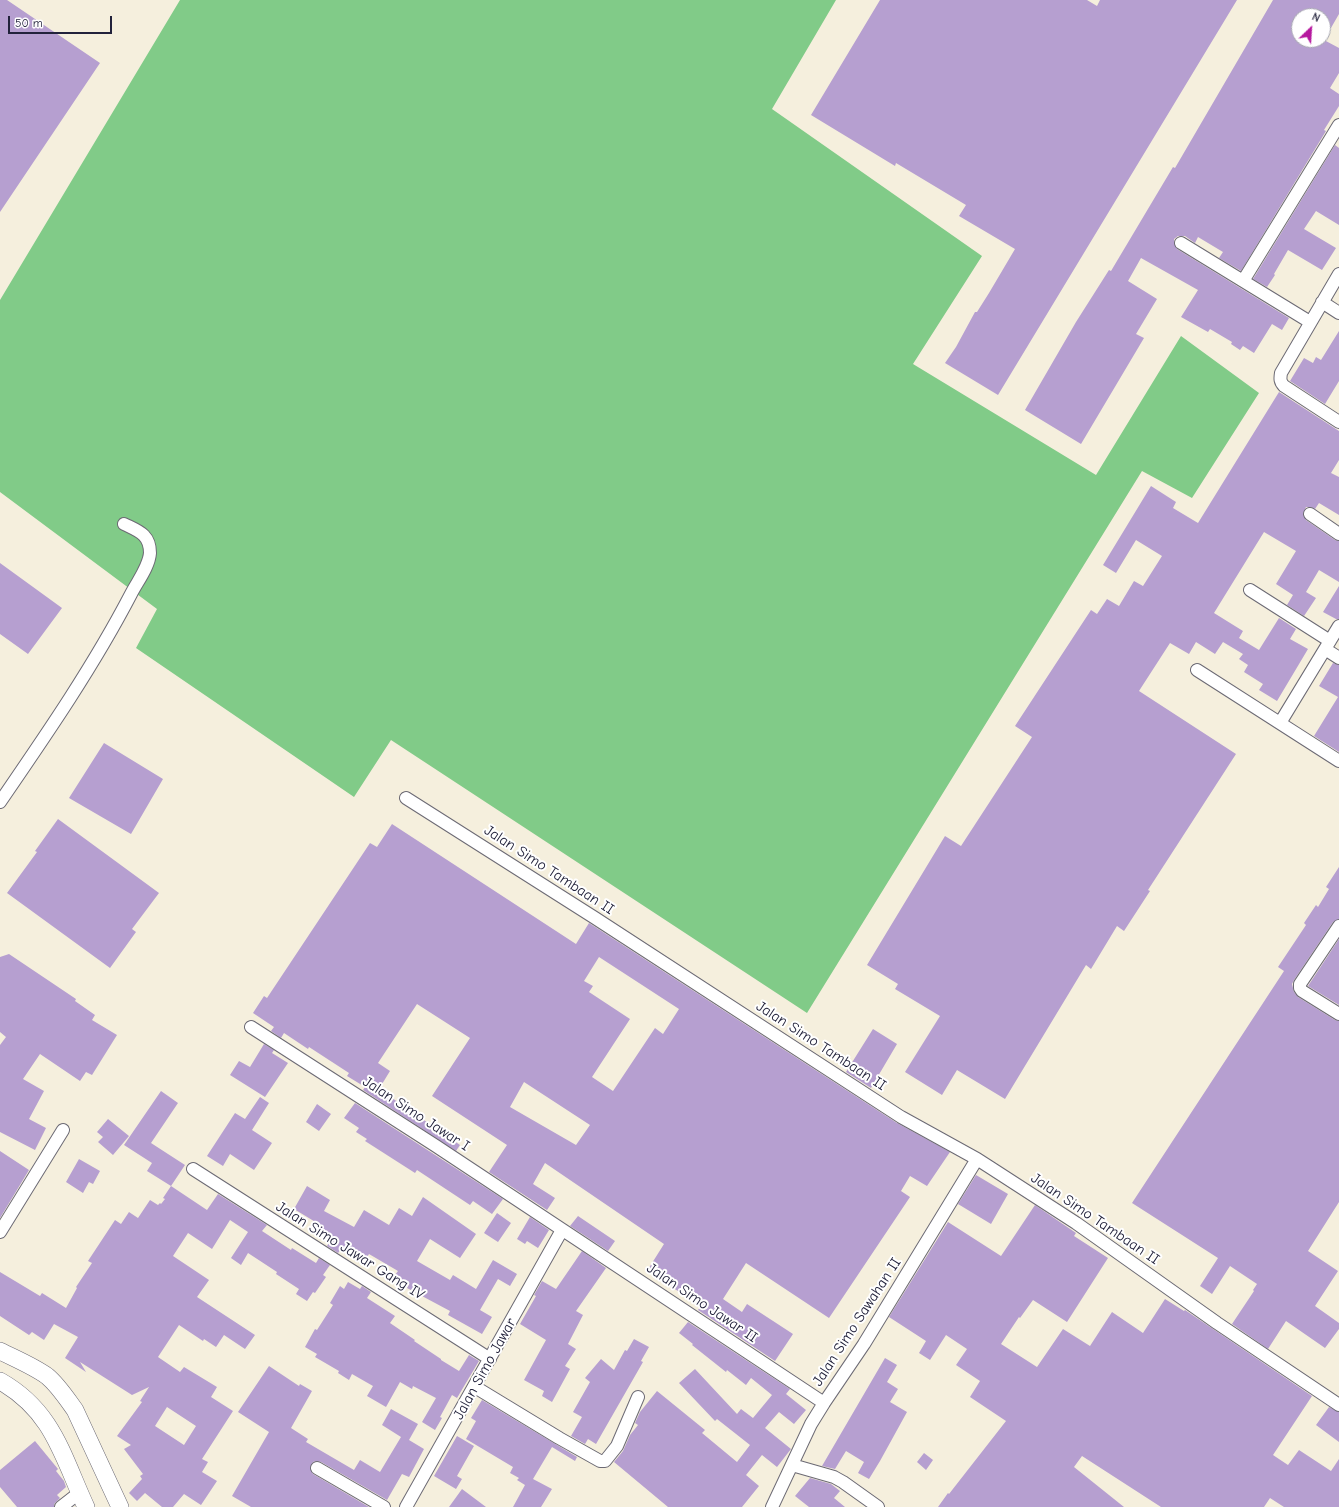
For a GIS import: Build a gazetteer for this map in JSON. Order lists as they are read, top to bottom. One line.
{"streets":{"street":["Jalan Simo Tambaan II","Jalan Simo Jawar I","Jalan Simo Jawar Gang IV","Jalan Simo Jawar II","Jalan Simo Sawahan II","Jalan Simo Jawar"]},"crossings":[["Jalan Simo Tambaan II","Jalan Simo Sawahan II"],["Jalan Simo Jawar I","Jalan Simo Jawar II"],["Jalan Simo Jawar I","Jalan Simo Jawar"],["Jalan Simo Jawar Gang IV","Jalan Simo Jawar"],["Jalan Simo Jawar II","Jalan Simo Sawahan II"],["Jalan Simo Jawar II","Jalan Simo Jawar"]],"scale_bar":"50 m","north":"top right"}
